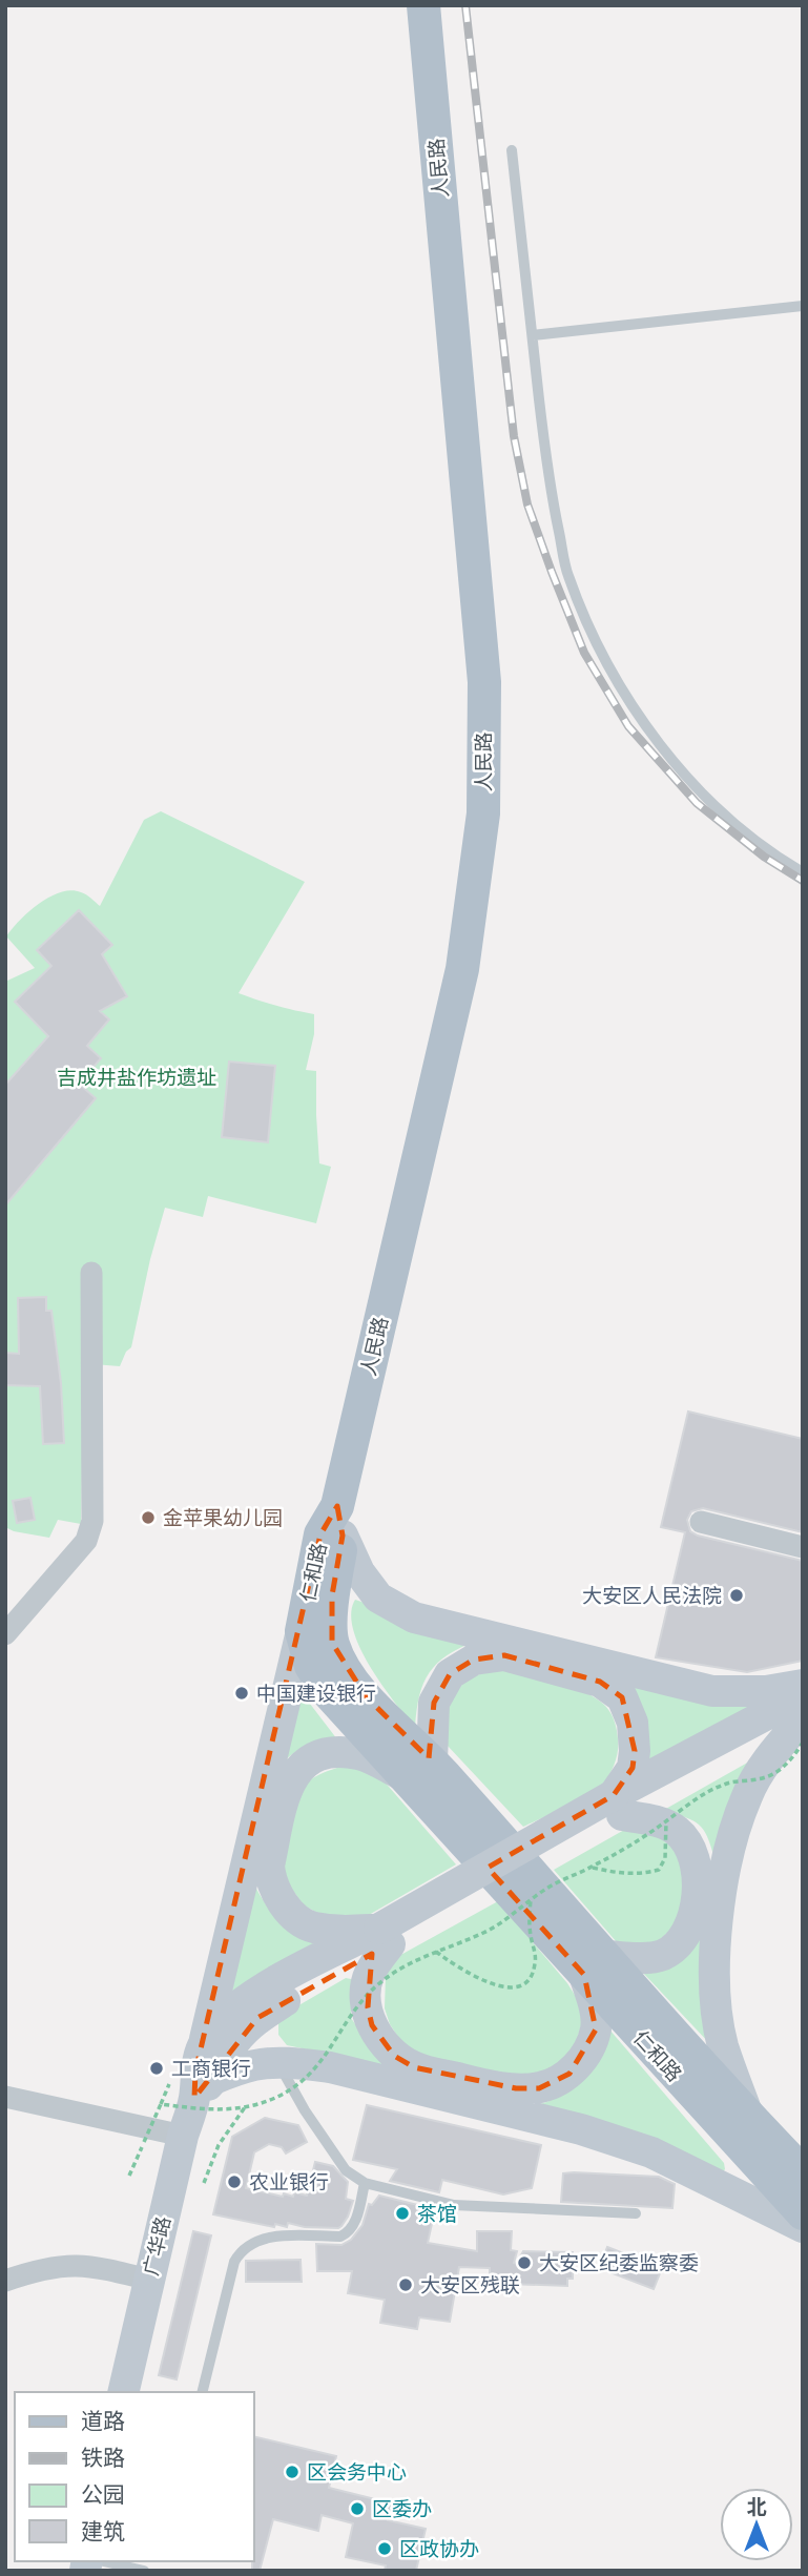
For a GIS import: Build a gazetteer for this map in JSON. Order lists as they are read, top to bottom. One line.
{"streets":{"main road":["人民路","仁和路","广华路"]},"crossings":[["人民路","仁和路"]],"parks":["吉成井盐作坊遗址"],"places":["金苹果幼儿园","大安区人民法院","中国建设银行","工商银行","农业银行","茶馆","大安区纪委监察委","大安区残联","区会务中心","区委办","区政协办"],"legend":["道路","铁路","公园","建筑"],"north":"top"}
